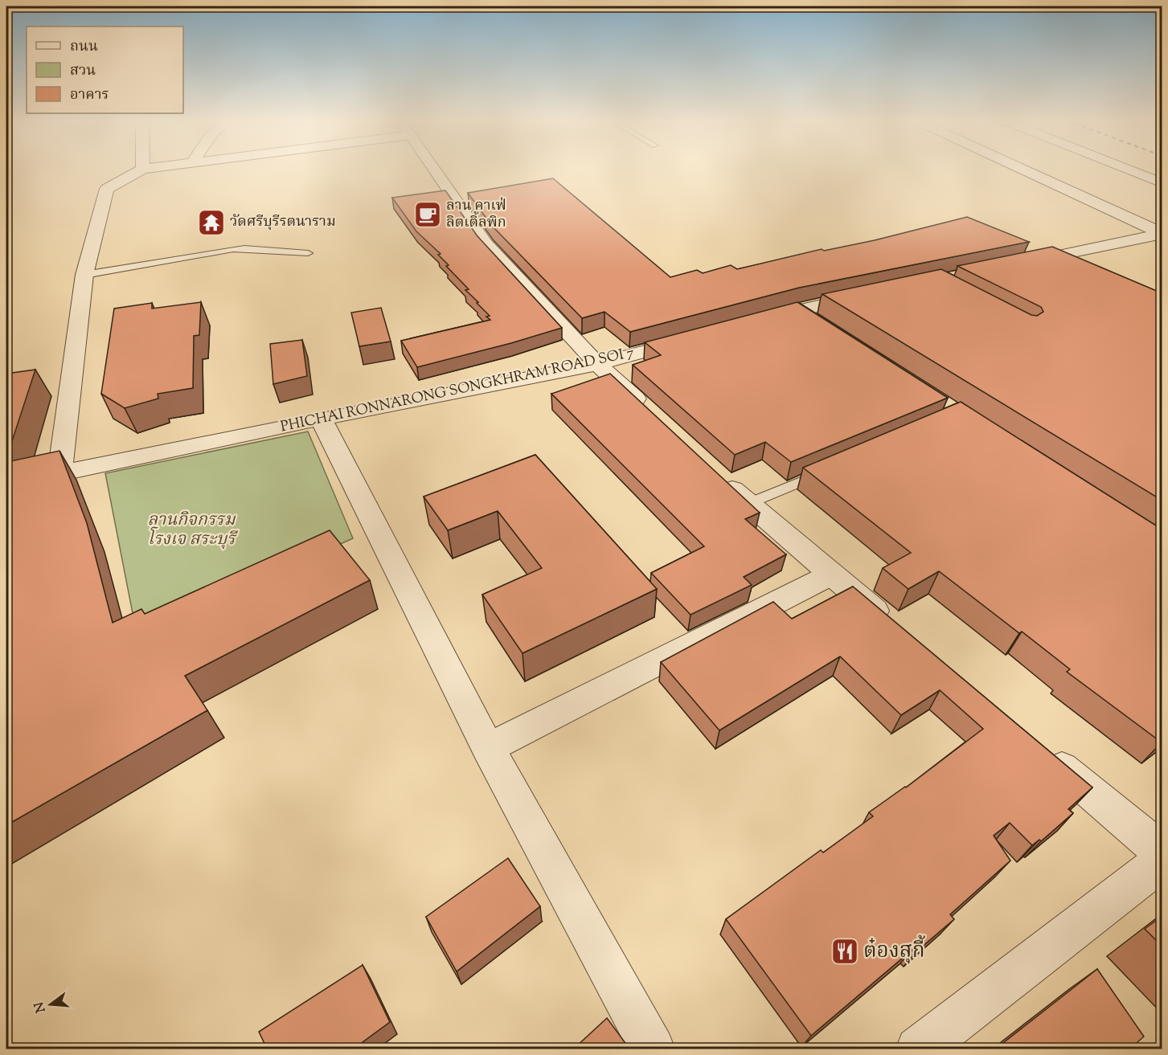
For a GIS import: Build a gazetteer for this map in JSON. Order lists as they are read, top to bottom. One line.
{"streets":{"street":["PHICHAI RONNARONG SONGKHRAM ROAD SOI 7"]},"parks":["ลานกิจกรรม โรงเจ สระบุรี"],"places":{"cafe":["ลาน คาเฟ่ ลิตเติ้ลพิก"],"temple":["วัดศรีบุรีรตนาราม"],"restaurant":["ต๋องสุกี้"]},"legend":["ถนน","สวน","อาคาร"],"north":"left"}
